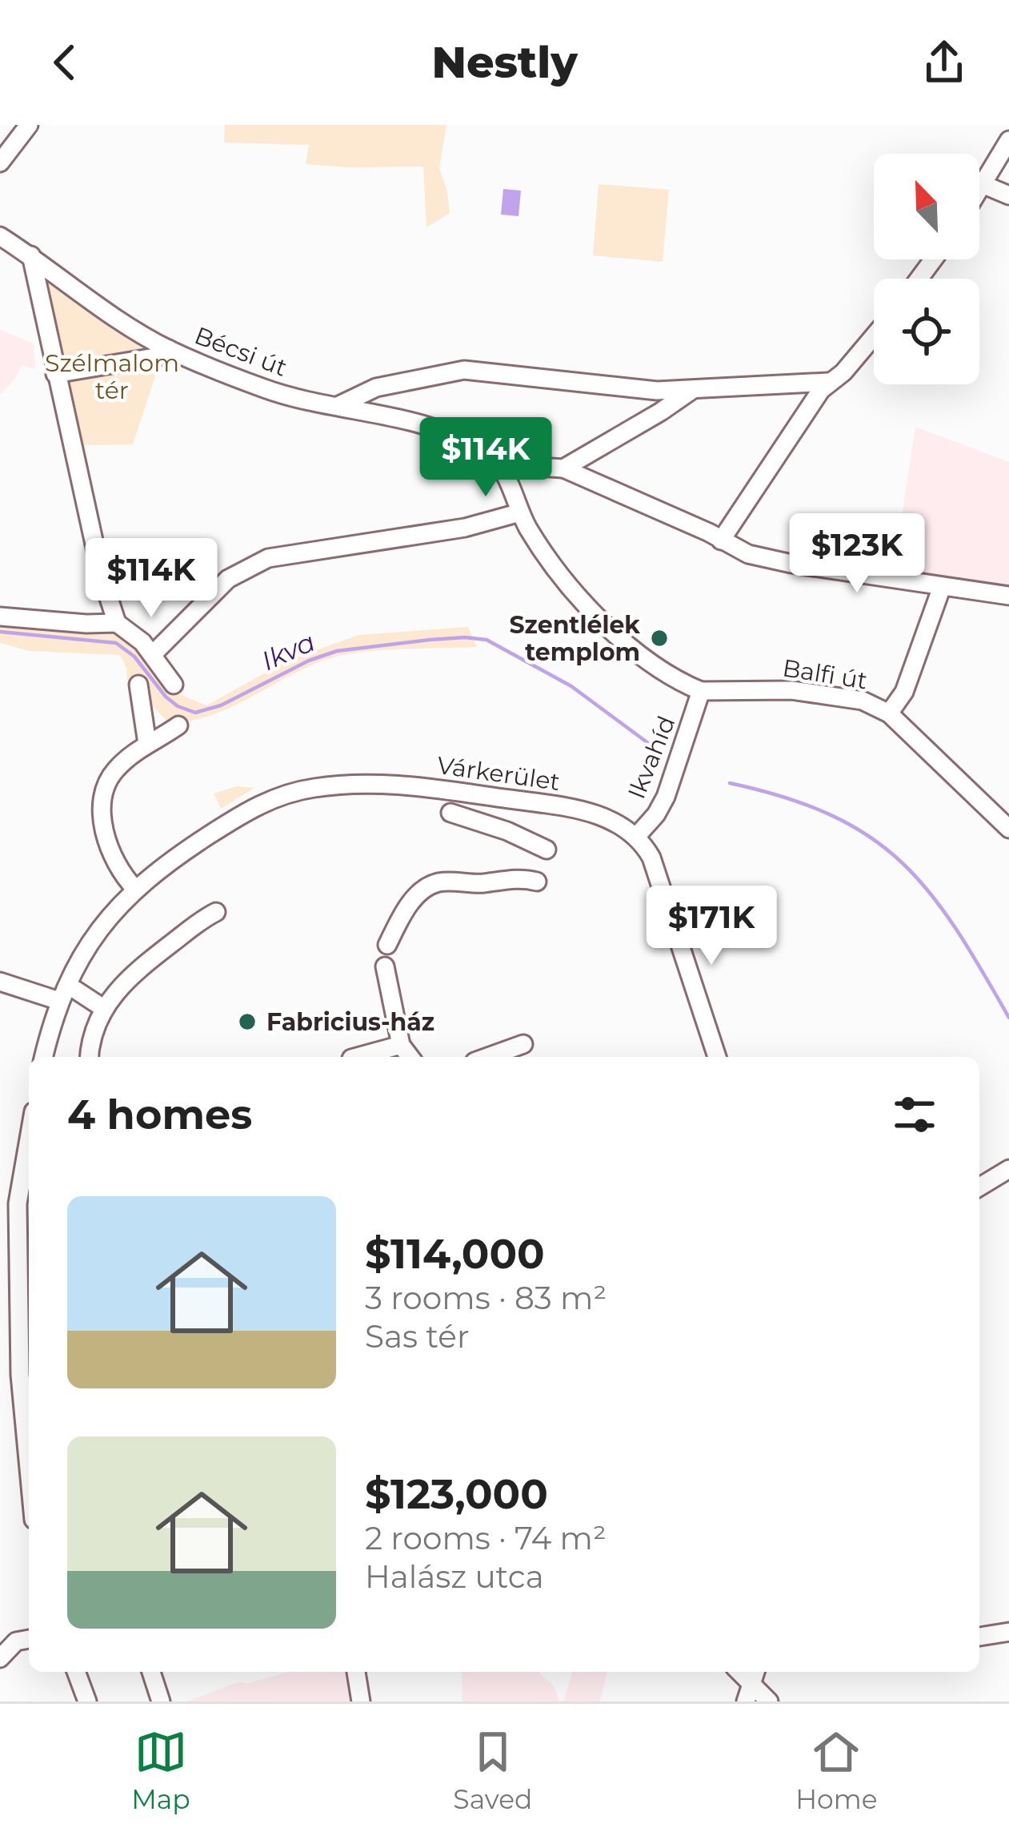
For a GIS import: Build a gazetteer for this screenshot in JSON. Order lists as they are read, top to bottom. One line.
{"streets":{"street":["Bécsi út","Balfi út","Ikvahíd","Várkerület"]},"crossings":[["Balfi út","Ikvahíd"],["Ikvahíd","Várkerület"]],"water":["Ikva"],"parks":["Szélmalom tér"],"places":["Szentlélek templom","Fabricius-ház"],"north":"top left","page":{"header":"Nestly","price":["$114K","$123K","$114K","$171K"],"heading":"4 homes","list":[{"name":"$114,000","note":"3 rooms · 83 m² · Sas tér"},{"name":"$123,000","note":"2 rooms · 74 m² · Halász utca"}],"tabs":["Map","Saved","Home"]}}
